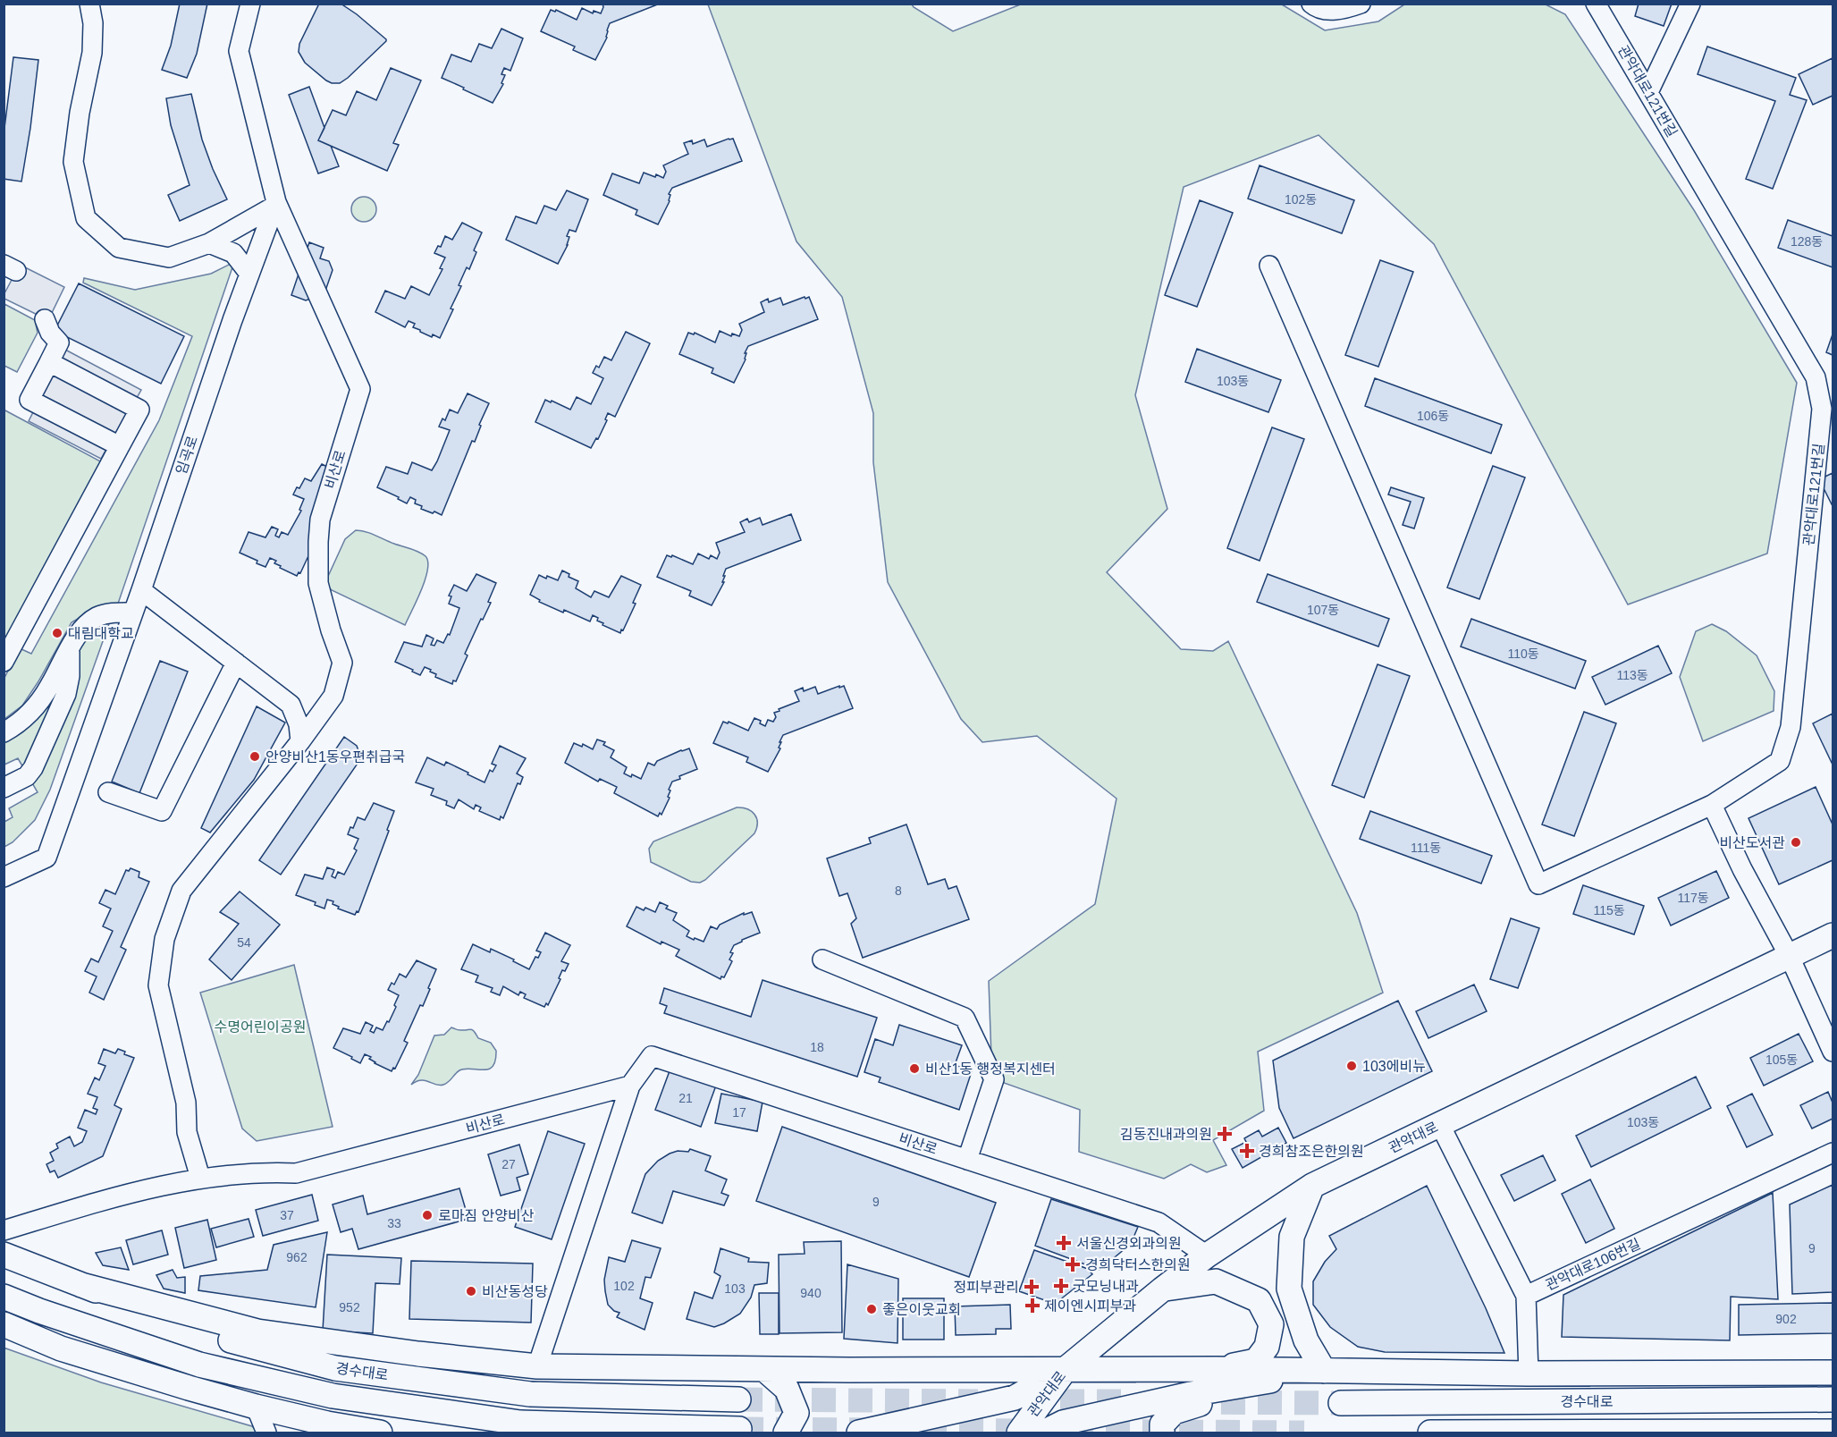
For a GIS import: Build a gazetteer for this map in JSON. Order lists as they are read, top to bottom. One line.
{"streets":{"main road":["관악대로","경수대로"],"street":["관악대로121번길","임곡로","비산로","관악대로106번길"]},"crossings":[["임곡로","비산로"],["비산로","관악대로"]],"parks":["수명어린이공원"],"places":{"other":["대림대학교","안양비산1동우편취급국","비산도서관","103에비뉴","비산1동 행정복지센터","로마짐 안양비산","비산동성당","좋은이웃교회"],"health":["김동진내과의원","경희참조은한의원","서울신경외과의원","경희닥터스한의원","굿모닝내과","정피부관리","제이엔시피부과"]},"house_numbers":["102동","128동","103동","106동","107동","110동","113동","111동","8","117동","115동","54","18","105동","21","17","103동","27","9","37","33","9","962","102","103","940","952","902"]}
